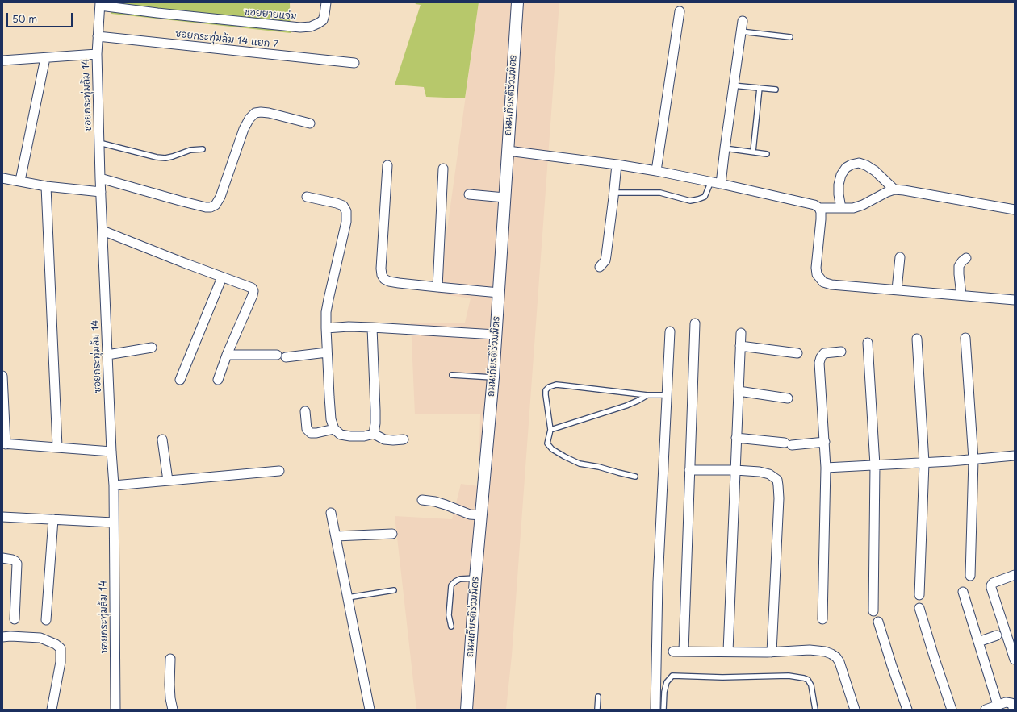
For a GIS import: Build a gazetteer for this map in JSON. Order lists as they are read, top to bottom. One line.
{"streets":{"street":["ซอยยายแจ่ม","ซอยกระทุ่มล้ม 14 แยก 7","ซอยกระทุ่มล้ม 14","ถนนเกียรติร่วมมิตร"]},"crossings":[["ซอยยายแจ่ม","ซอยกระทุ่มล้ม 14"],["ซอยกระทุ่มล้ม 14 แยก 7","ซอยกระทุ่มล้ม 14"]],"scale_bar":"50 m"}
